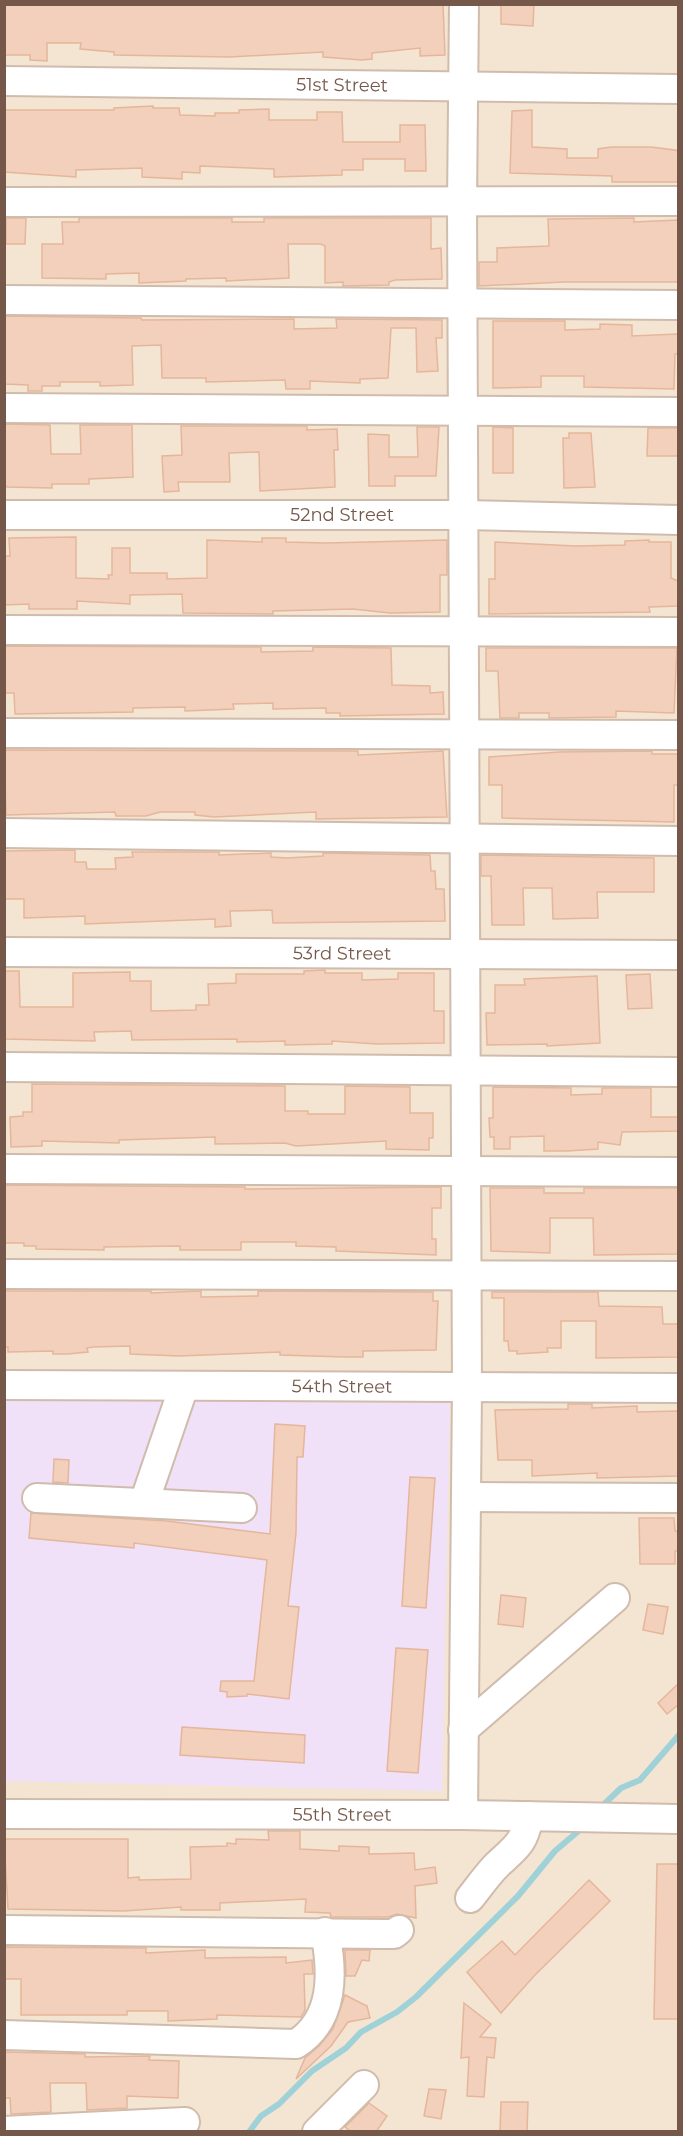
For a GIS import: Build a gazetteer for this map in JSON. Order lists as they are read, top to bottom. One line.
{"streets":{"street":["51st Street","52nd Street","53rd Street","54th Street","55th Street"]}}
